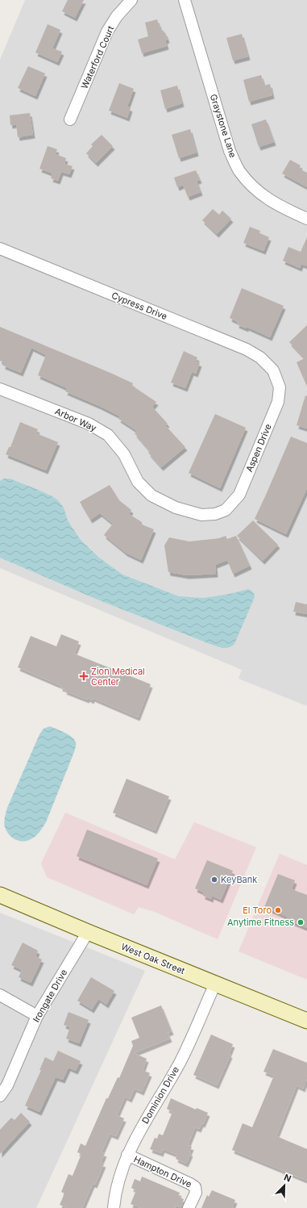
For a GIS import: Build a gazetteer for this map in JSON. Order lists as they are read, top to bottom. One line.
{"streets":{"main road":["West Oak Street"],"street":["Waterford Court","Graystone Lane","Cypress Drive","Arbor Way","Aspen Drive","Irongate Drive","Dominion Drive","Hampton Drive"]},"crossings":[["Cypress Drive","Aspen Drive"],["Arbor Way","Aspen Drive"],["West Oak Street","Irongate Drive"],["West Oak Street","Dominion Drive"],["Dominion Drive","Hampton Drive"]],"places":{"health":["Zion Medical Center"],"other":["KeyBank","El Toro","Anytime Fitness"]},"north":"top right"}
